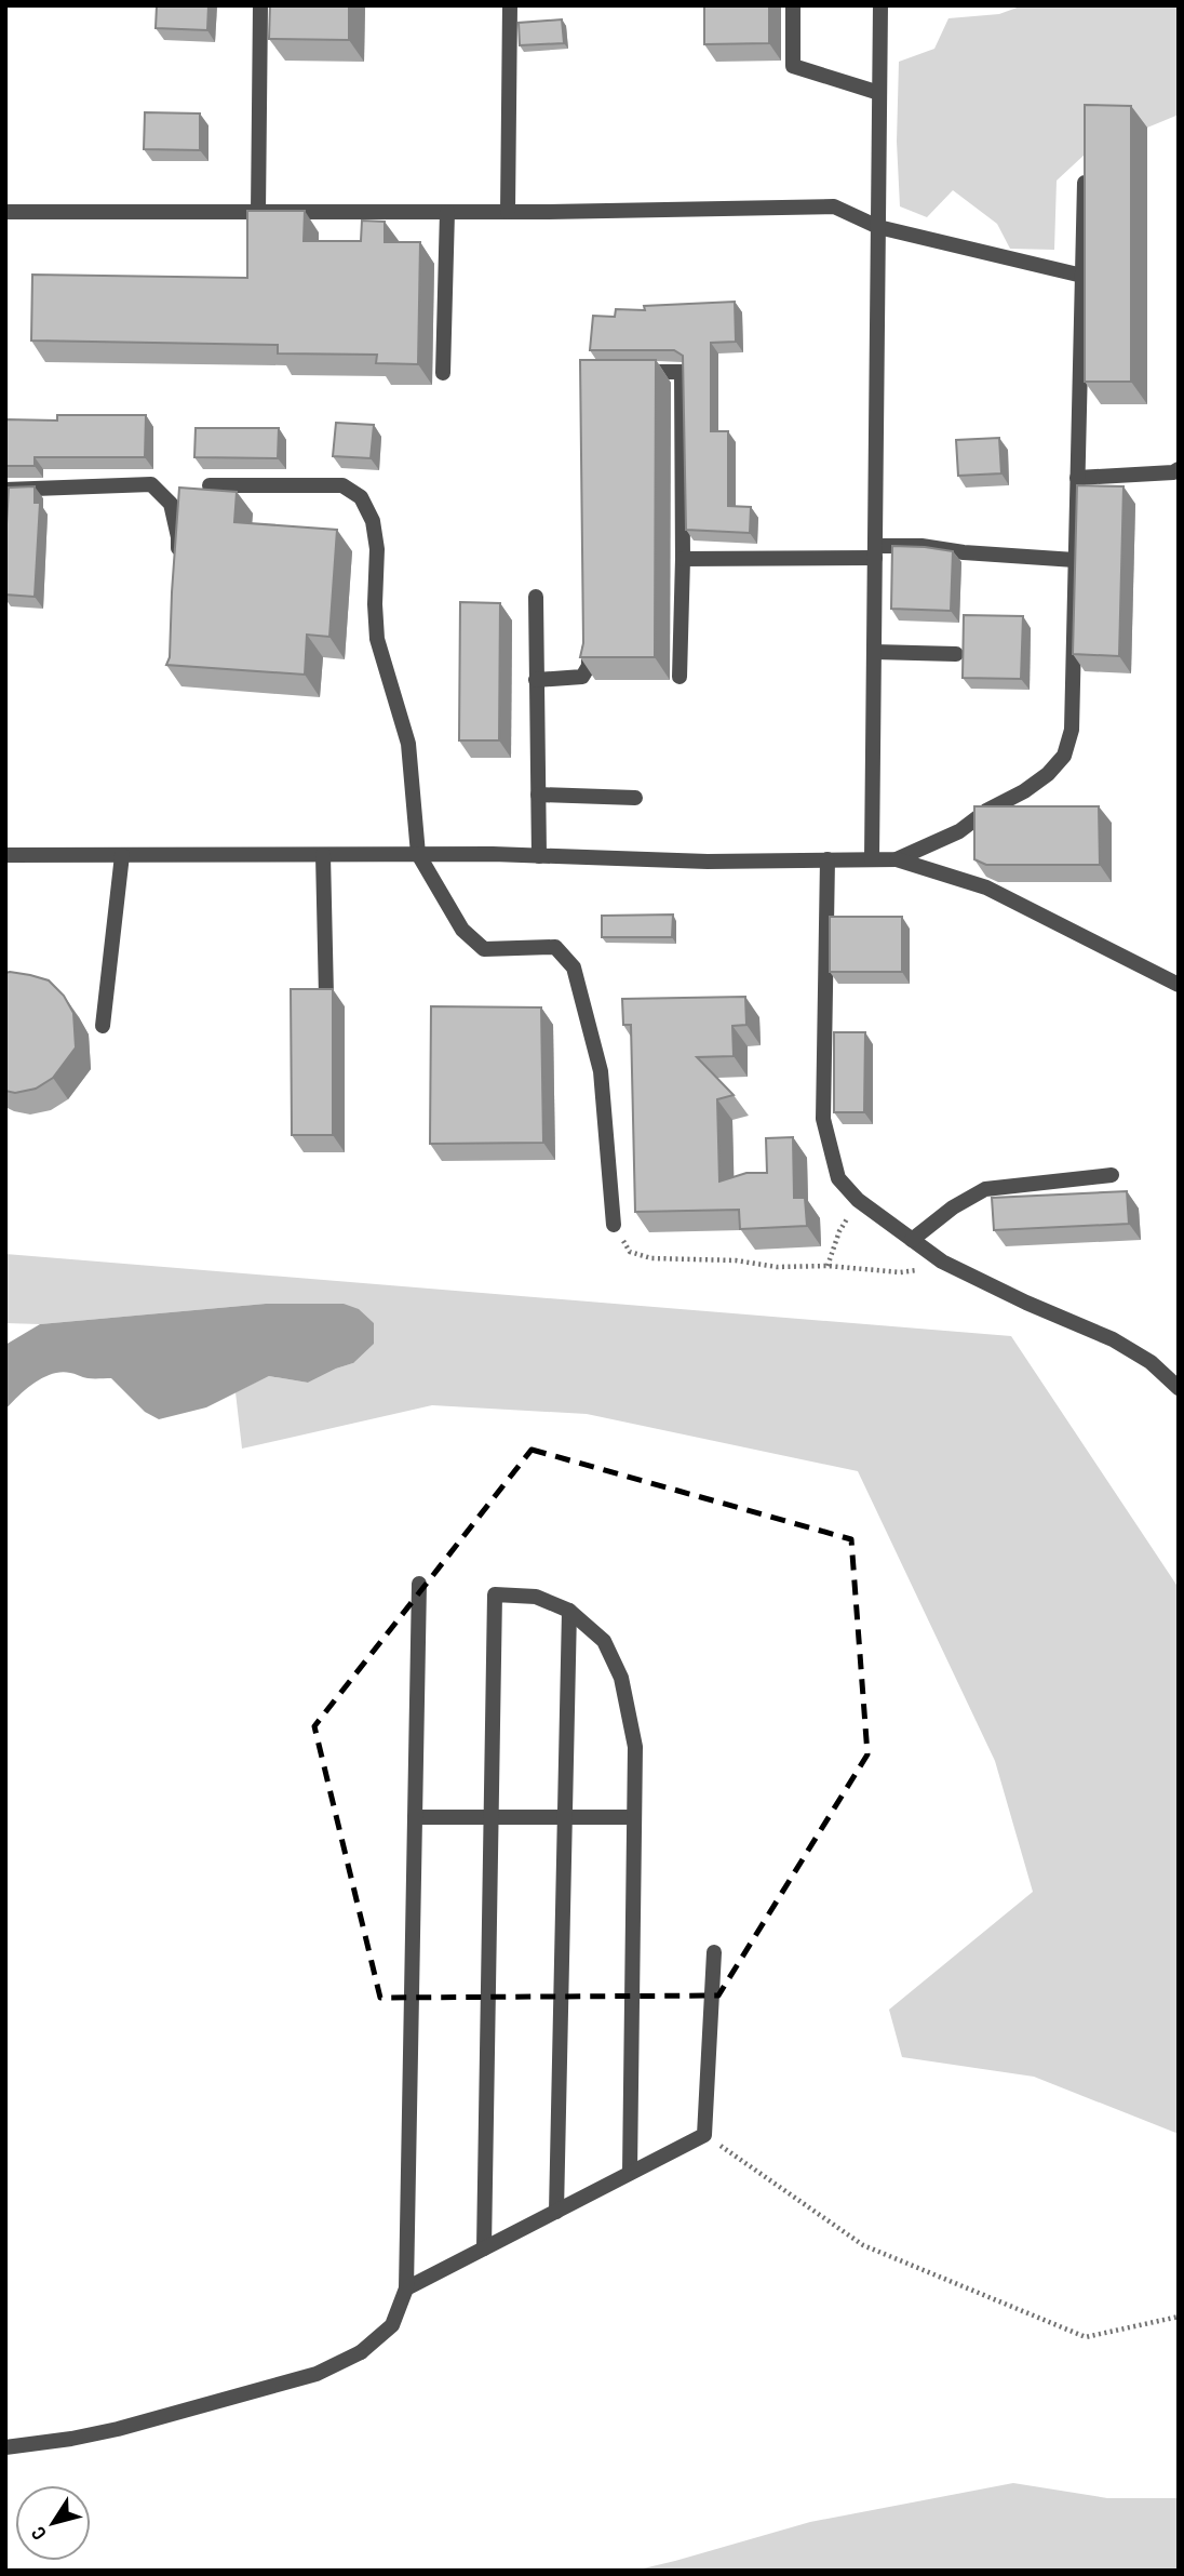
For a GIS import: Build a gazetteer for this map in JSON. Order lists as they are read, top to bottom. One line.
{"north":"bottom left"}
